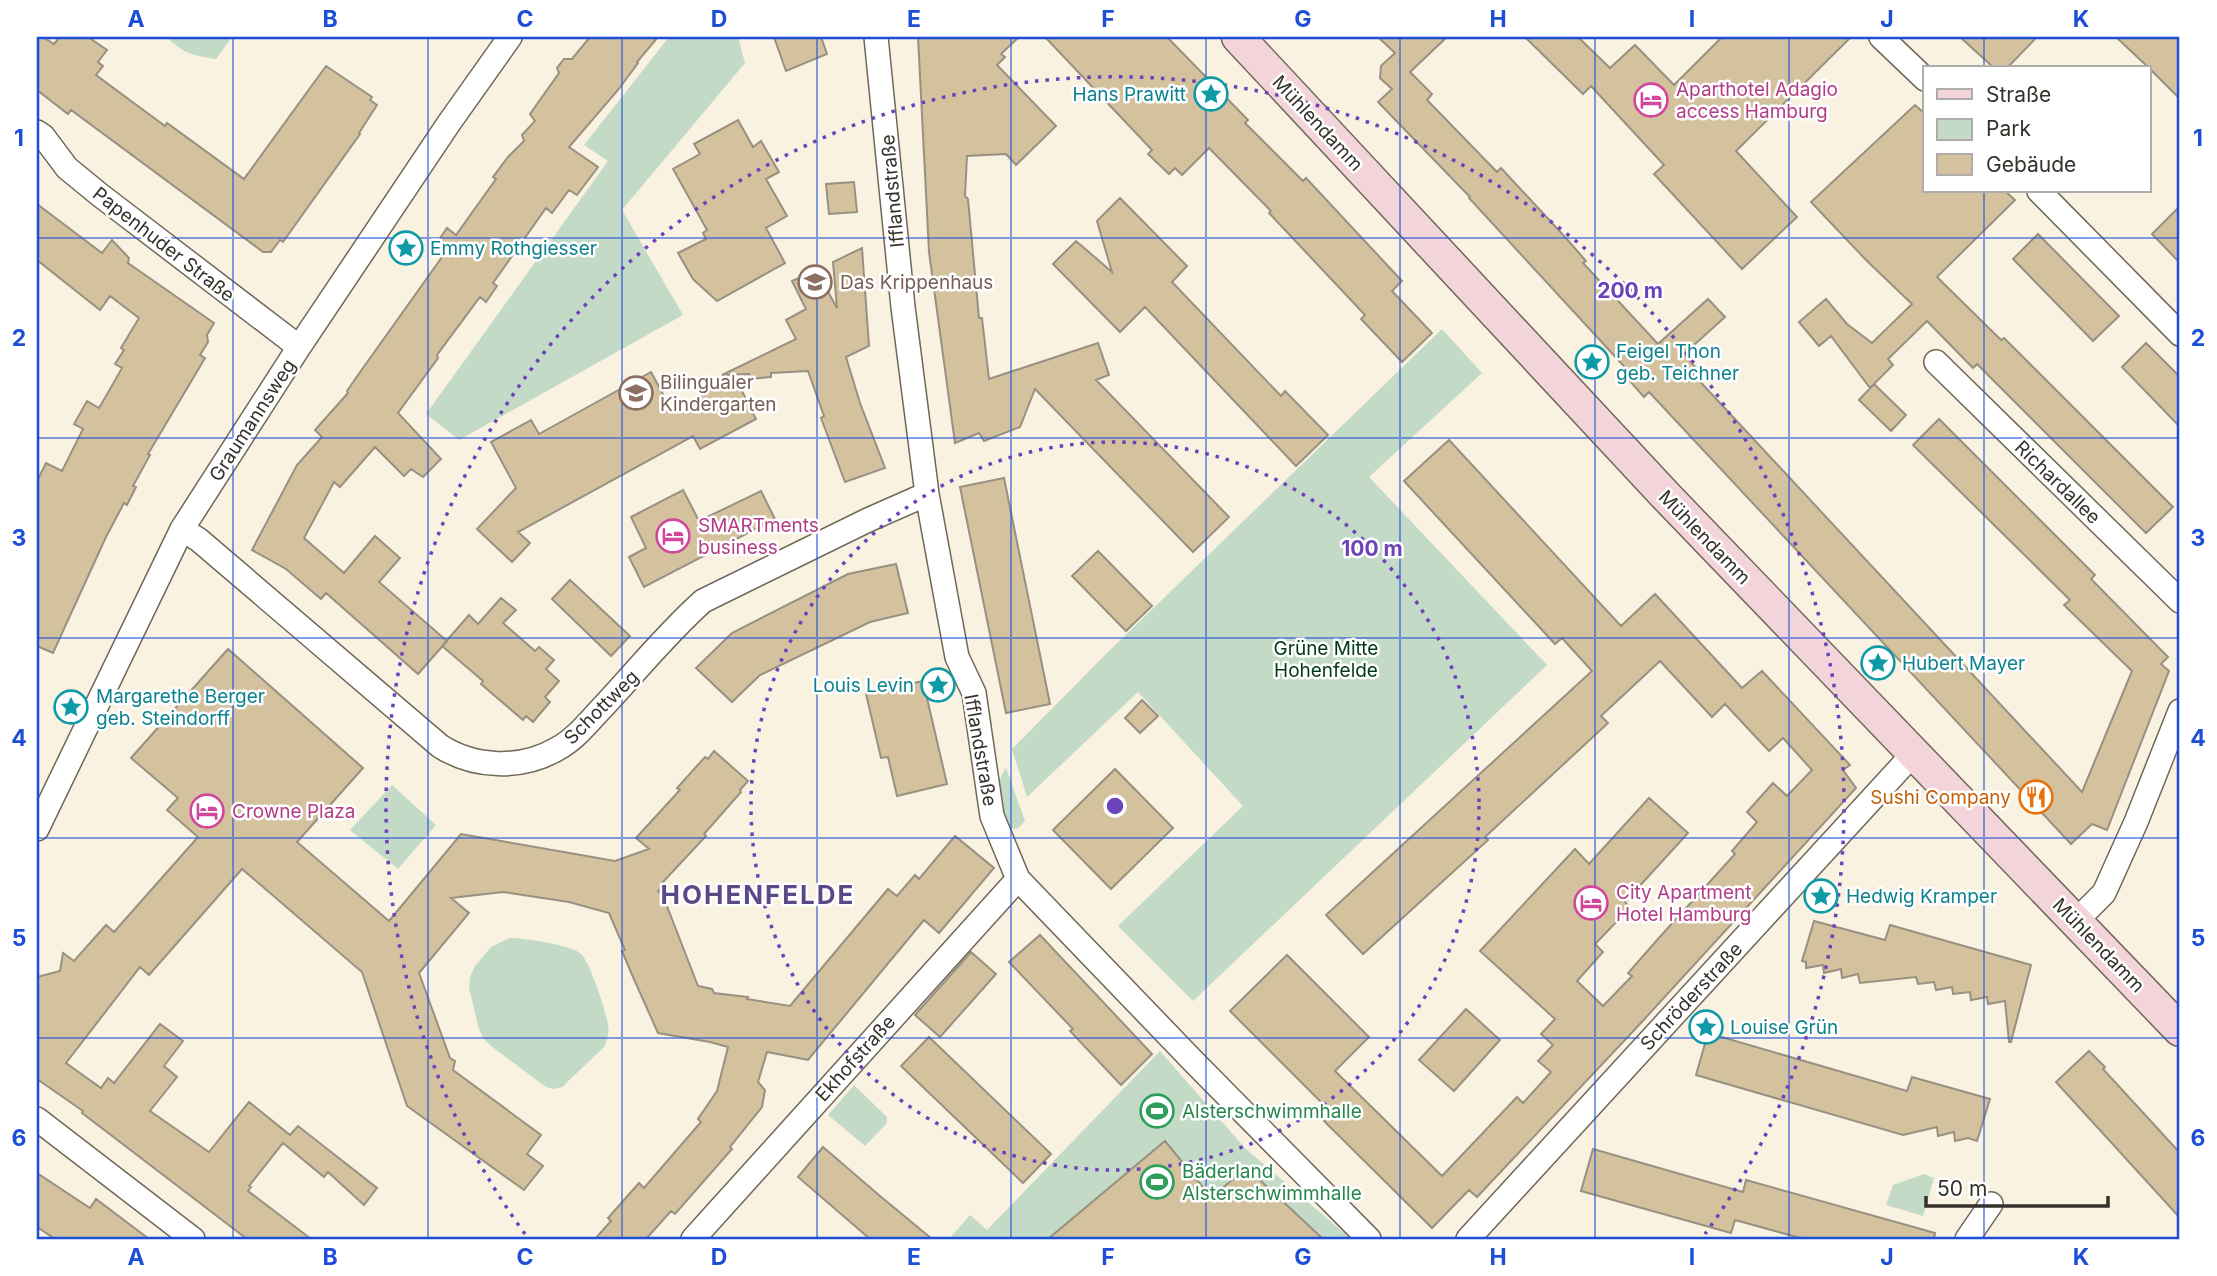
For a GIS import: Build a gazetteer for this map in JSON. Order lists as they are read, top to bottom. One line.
{"streets":{"main road":["Mühlendamm"],"street":["Ifflandstraße","Papenhuder Straße","Graumannsweg","Richardallee","Schottweg","Schröderstraße","Ekhofstraße"]},"crossings":[["Mühlendamm","Schröderstraße"],["Ifflandstraße","Schottweg"],["Ifflandstraße","Ekhofstraße"],["Papenhuder Straße","Graumannsweg"],["Graumannsweg","Schottweg"]],"districts":["HOHENFELDE"],"parks":["Grüne Mitte Hohenfelde"],"places":{"place":["Hans Prawitt","Emmy Rothgiesser","Feigel Thon geb. Teichner","Hubert Mayer","Louis Levin","Margarethe Berger geb. Steindorff","Hedwig Kramper","Louise Grün"],"hotel":["Aparthotel Adagio access Hamburg","SMARTments business","Crowne Plaza","City Apartment Hotel Hamburg"],"school or university":["Das Krippenhaus","Bilingualer Kindergarten"],"restaurant":["Sushi Company"],"sports":["Alsterschwimmhalle","Bäderland Alsterschwimmhalle"]},"legend":["Straße","Park","Gebäude"],"scale_bar":"50 m","grid":{"columns":["A","B","C","D","E","F","G","H","I","J","K"],"rows":["1","2","3","4","5","6"]},"rings":["200 m","100 m"]}
